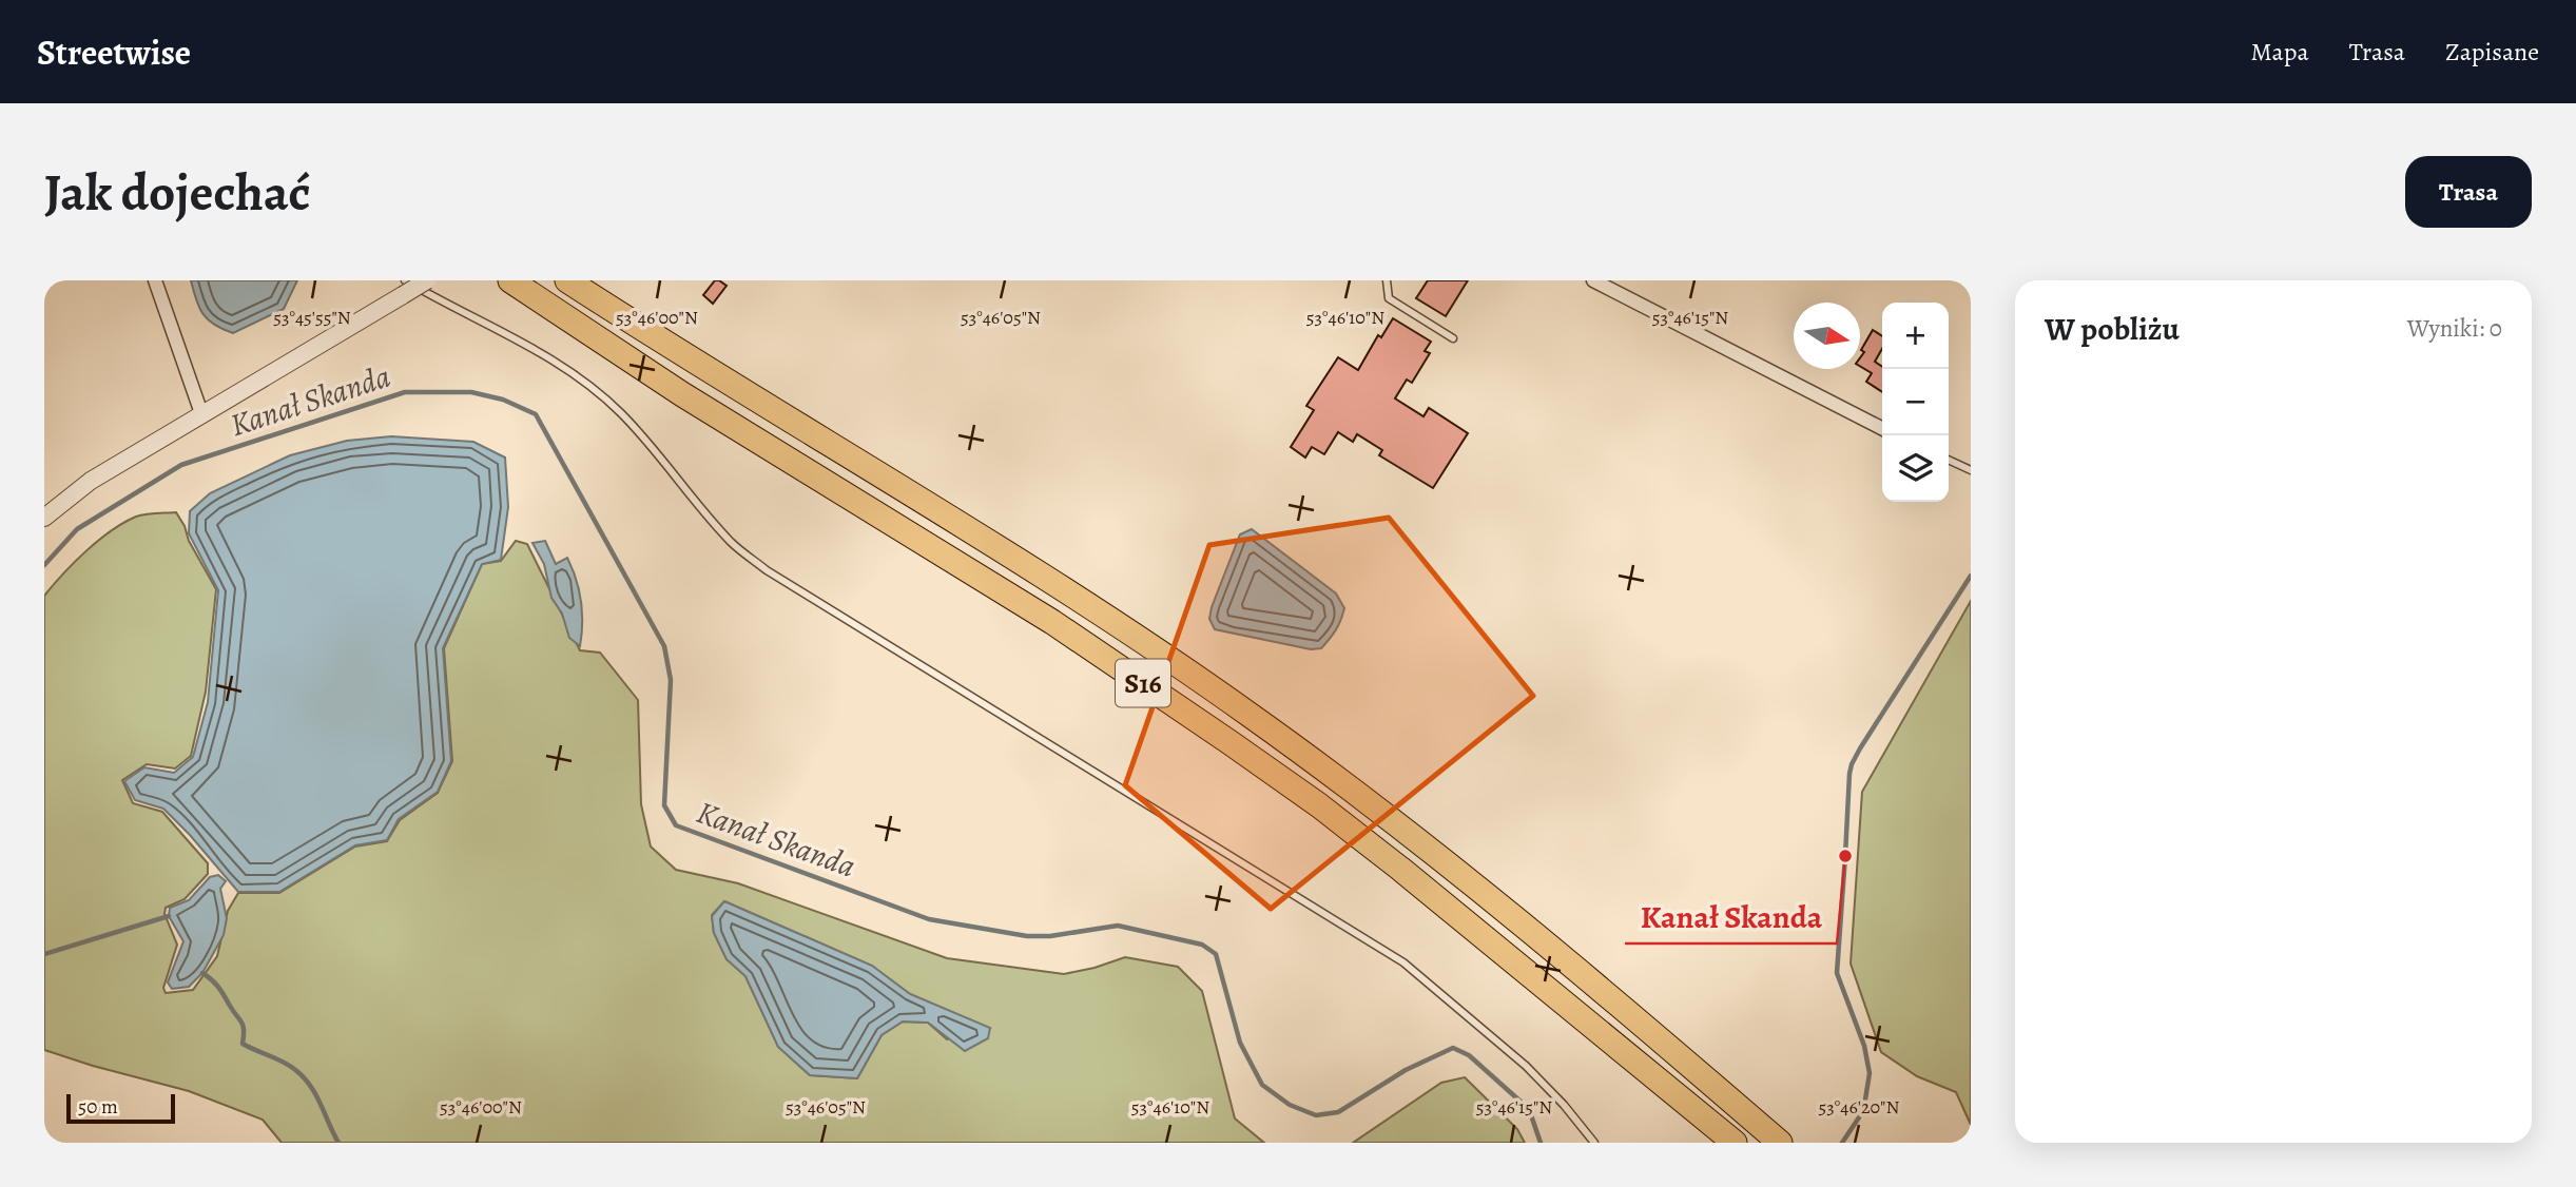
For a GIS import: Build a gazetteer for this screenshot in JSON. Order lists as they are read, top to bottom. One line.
{"streets":{"highway":["S16"]},"water":["Kanał Skanda"],"places":["Kanał Skanda"],"scale_bar":"50 m","north":"right","page":{"header":"Streetwise","nav":["Mapa","Trasa","Zapisane"],"buttons":"Trasa","title":"Jak dojechać","heading":["W pobliżu","Wyniki: 0"],"map_buttons":["+","−"],"scale":"50 m"},"coordinates":["53°45'55\"N","53°46'00\"N","53°46'05\"N","53°46'10\"N","53°46'15\"N","53°46'20\"N"]}
